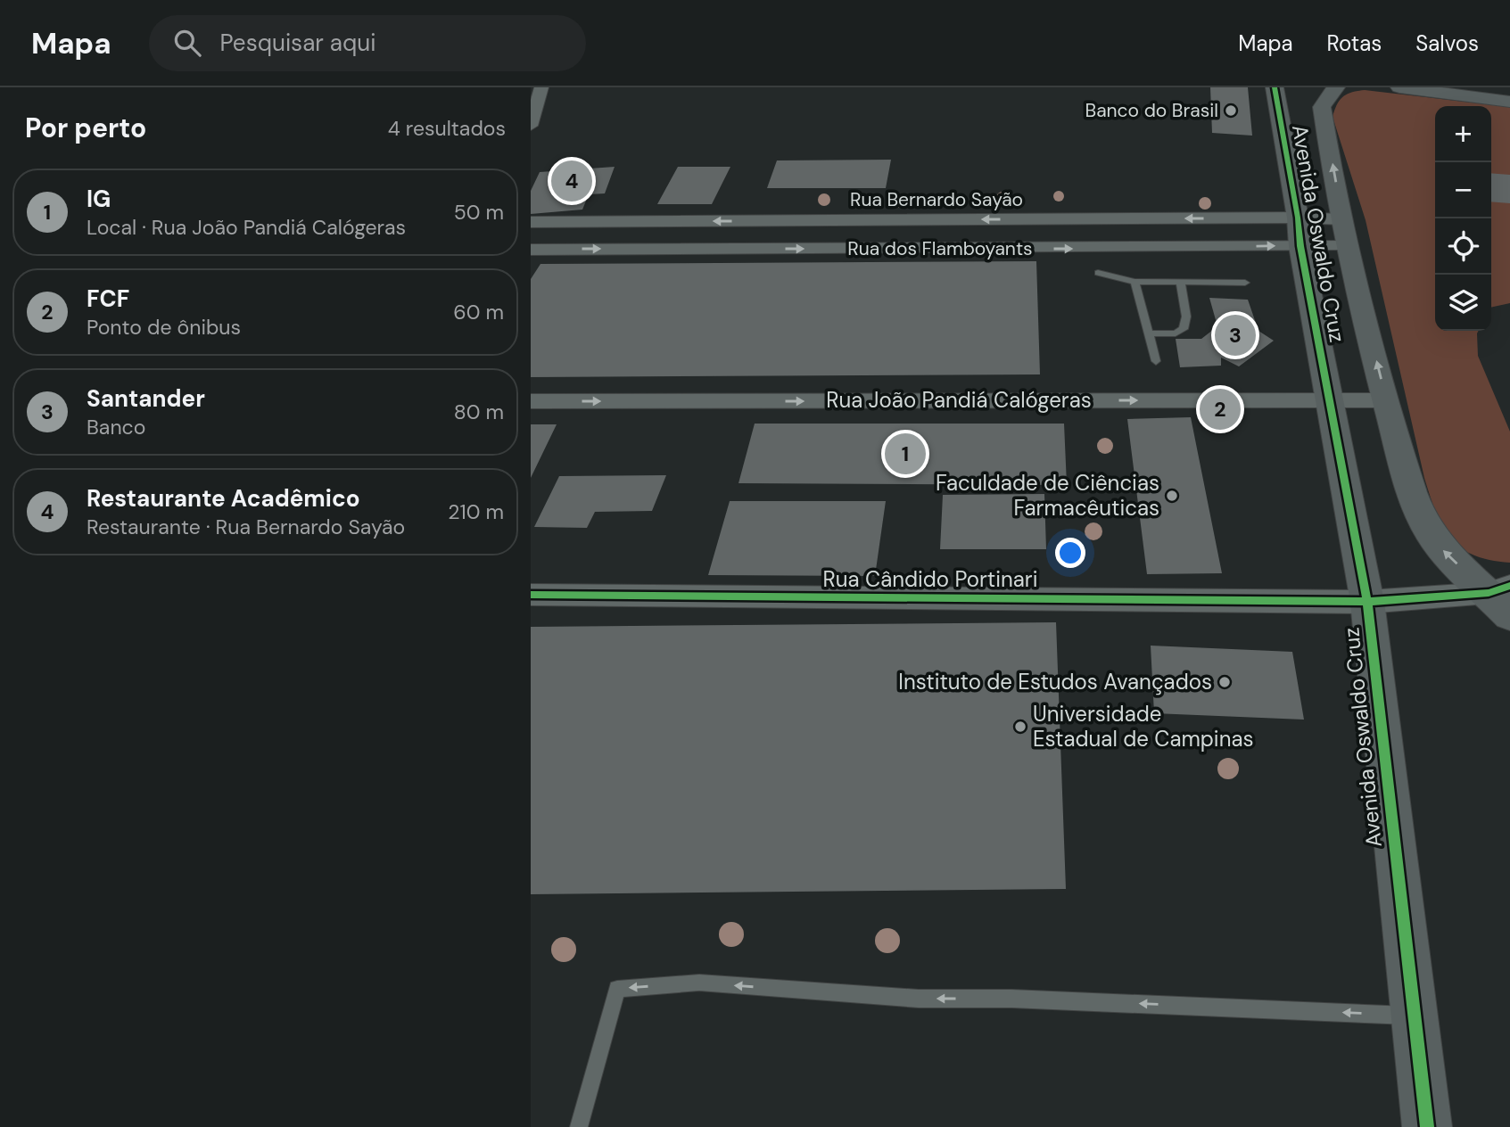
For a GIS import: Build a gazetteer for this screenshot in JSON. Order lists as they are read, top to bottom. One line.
{"streets":{"street":["Rua Bernardo Sayão","Avenida Oswaldo Cruz","Rua dos Flamboyants","Rua João Pandiá Calógeras","Rua Cândido Portinari"]},"crossings":[["Rua Bernardo Sayão","Avenida Oswaldo Cruz"],["Rua Bernardo Sayão","Rua dos Flamboyants"],["Avenida Oswaldo Cruz","Rua dos Flamboyants"],["Avenida Oswaldo Cruz","Rua João Pandiá Calógeras"],["Avenida Oswaldo Cruz","Rua Cândido Portinari"]],"one_way":["Rua Bernardo Sayão","Rua dos Flamboyants","Rua João Pandiá Calógeras"],"places":["Banco do Brasil","Faculdade de Ciências Farmacêuticas","Instituto de Estudos Avançados","Universidade Estadual de Campinas"],"page":{"header":"Mapa","search":"Pesquisar aqui","nav":["Mapa","Rotas","Salvos"],"heading":["Por perto","4 resultados"],"map_buttons":["+","−"],"pins":["4","3","2","1"],"list":[{"mark":"1","name":"IG","note":"Local · Rua João Pandiá Calógeras","value":"50 m"},{"mark":"2","name":"FCF","note":"Ponto de ônibus","value":"60 m"},{"mark":"3","name":"Santander","note":"Banco","value":"80 m"},{"mark":"4","name":"Restaurante Acadêmico","note":"Restaurante · Rua Bernardo Sayão","value":"210 m"}]}}
